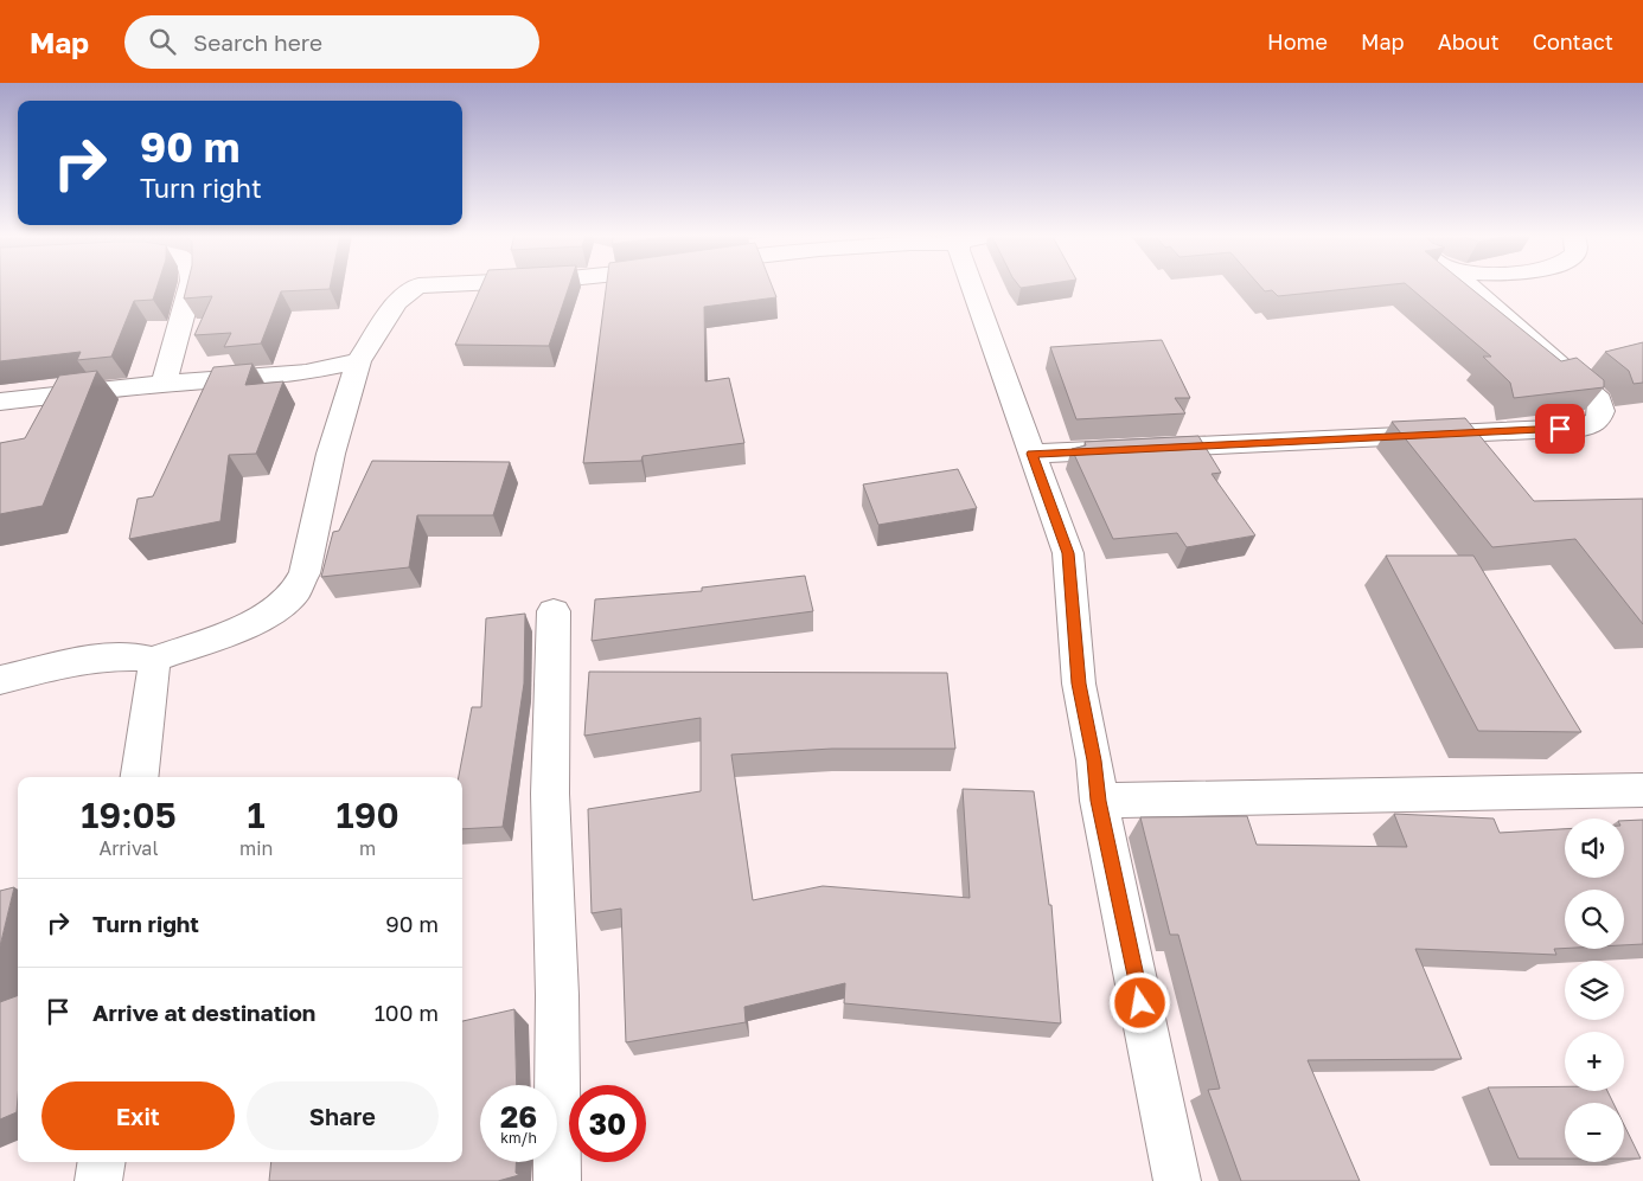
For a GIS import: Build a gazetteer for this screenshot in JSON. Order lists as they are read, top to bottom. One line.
{"page":{"header":"Map","search":"Search here","nav":["Home","Map","About","Contact"],"turn":["90 m","Turn right"],"eta":["19:05","Arrival","1","min","190","m"],"map_buttons":["+","−"],"list":[{"name":"Turn right","value":"90 m"},{"name":"Arrive at destination","value":"100 m"}],"buttons":["Exit","Share"],"speed":"26 km/h","limit":"30"}}
